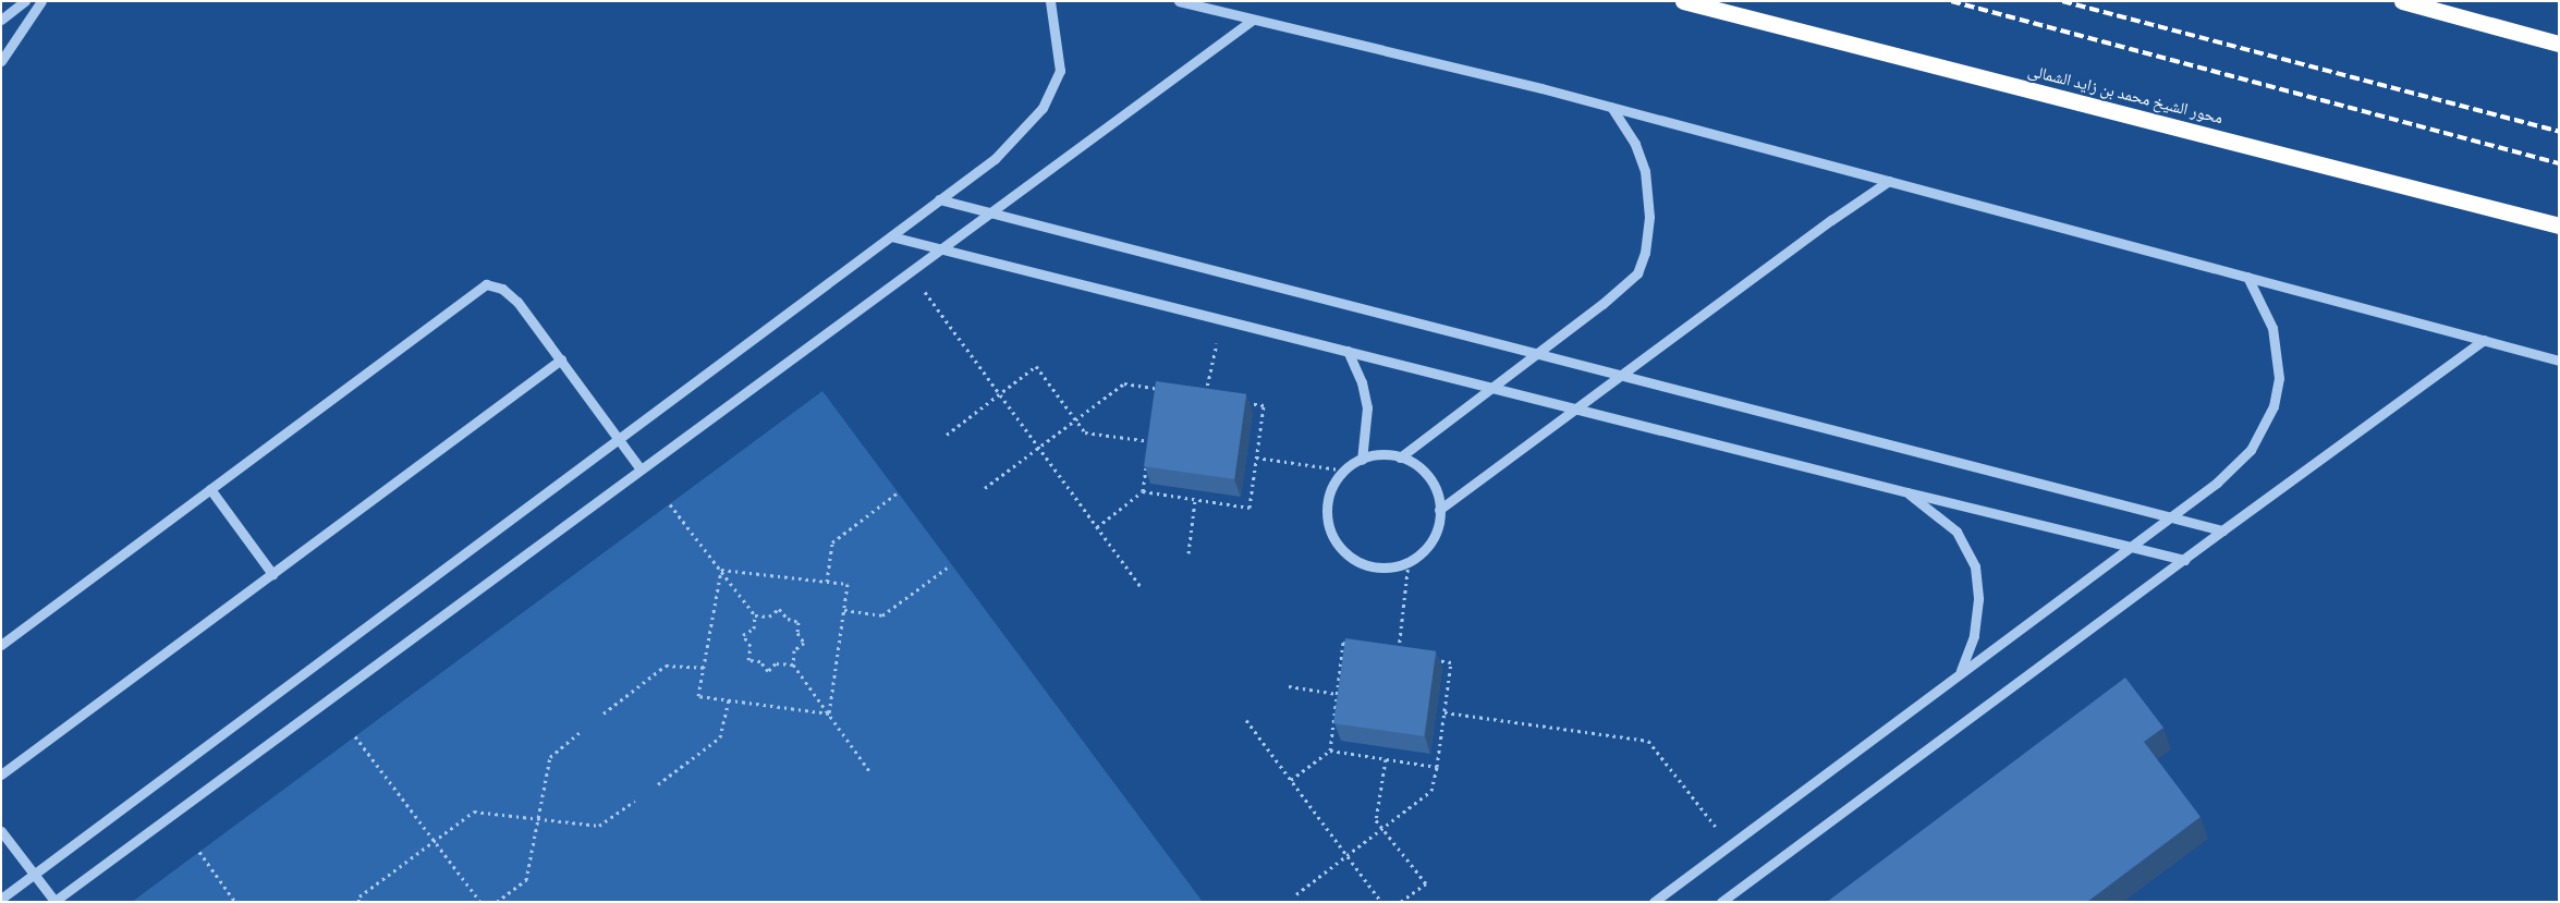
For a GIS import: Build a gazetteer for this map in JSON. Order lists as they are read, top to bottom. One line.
{"streets":{"highway":["محور الشيخ محمد بن زايد الشمالى"]}}
